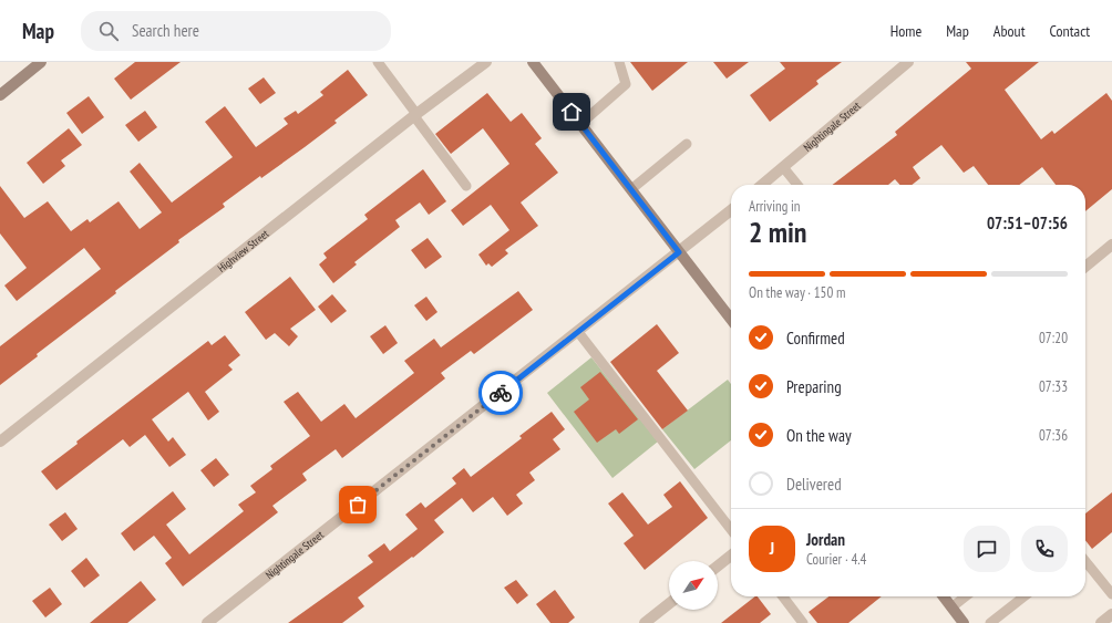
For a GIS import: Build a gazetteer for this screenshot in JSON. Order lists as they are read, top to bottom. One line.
{"streets":{"street":["Nightingale Street","Highview Street"]},"north":"top right","page":{"header":"Map","search":"Search here","nav":["Home","Map","About","Contact"],"heading":["2 min","Arriving in","07:51–07:56"],"panel":["Jordan","Courier · 4.4"],"bar":"On the way · 150 m","list":[["Confirmed","07:20"],["Preparing","07:33"],["On the way","07:36"],"Delivered"],"round":"J"}}
